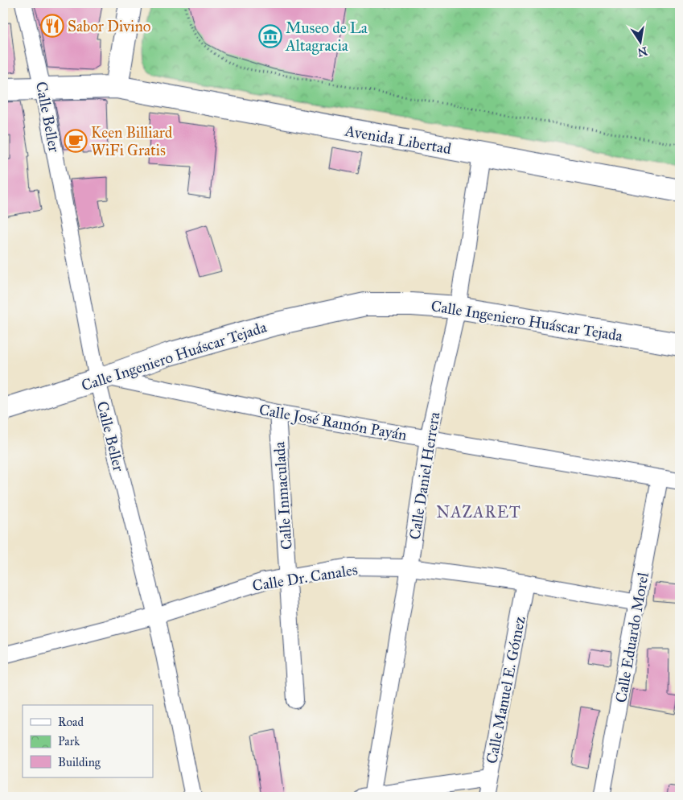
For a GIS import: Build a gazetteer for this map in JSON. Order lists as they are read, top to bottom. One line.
{"streets":{"main road":["Avenida Libertad","Calle Ingeniero Huáscar Tejada"],"street":["Calle Beller","Calle José Ramón Payán","Calle Daniel Herrera","Calle Inmaculada","Calle Dr. Canales","Calle Eduardo Morel","Calle Manuel E. Gómez"]},"crossings":[["Calle Beller","Avenida Libertad"],["Calle Beller","Calle Ingeniero Huáscar Tejada"],["Calle Beller","Calle José Ramón Payán"],["Calle Beller","Calle Dr. Canales"],["Avenida Libertad","Calle Daniel Herrera"],["Calle Ingeniero Huáscar Tejada","Calle José Ramón Payán"],["Calle Ingeniero Huáscar Tejada","Calle Daniel Herrera"],["Calle José Ramón Payán","Calle Daniel Herrera"],["Calle José Ramón Payán","Calle Inmaculada"],["Calle José Ramón Payán","Calle Eduardo Morel"],["Calle Daniel Herrera","Calle Dr. Canales"],["Calle Inmaculada","Calle Dr. Canales"],["Calle Dr. Canales","Calle Eduardo Morel"],["Calle Dr. Canales","Calle Manuel E. Gómez"]],"districts":["NAZARET"],"places":{"restaurant":["Sabor Divino"],"museum":["Museo de La Altagracia"],"cafe":["Keen Billiard WiFi Gratis"]},"legend":["Road","Park","Building"],"north":"bottom"}
